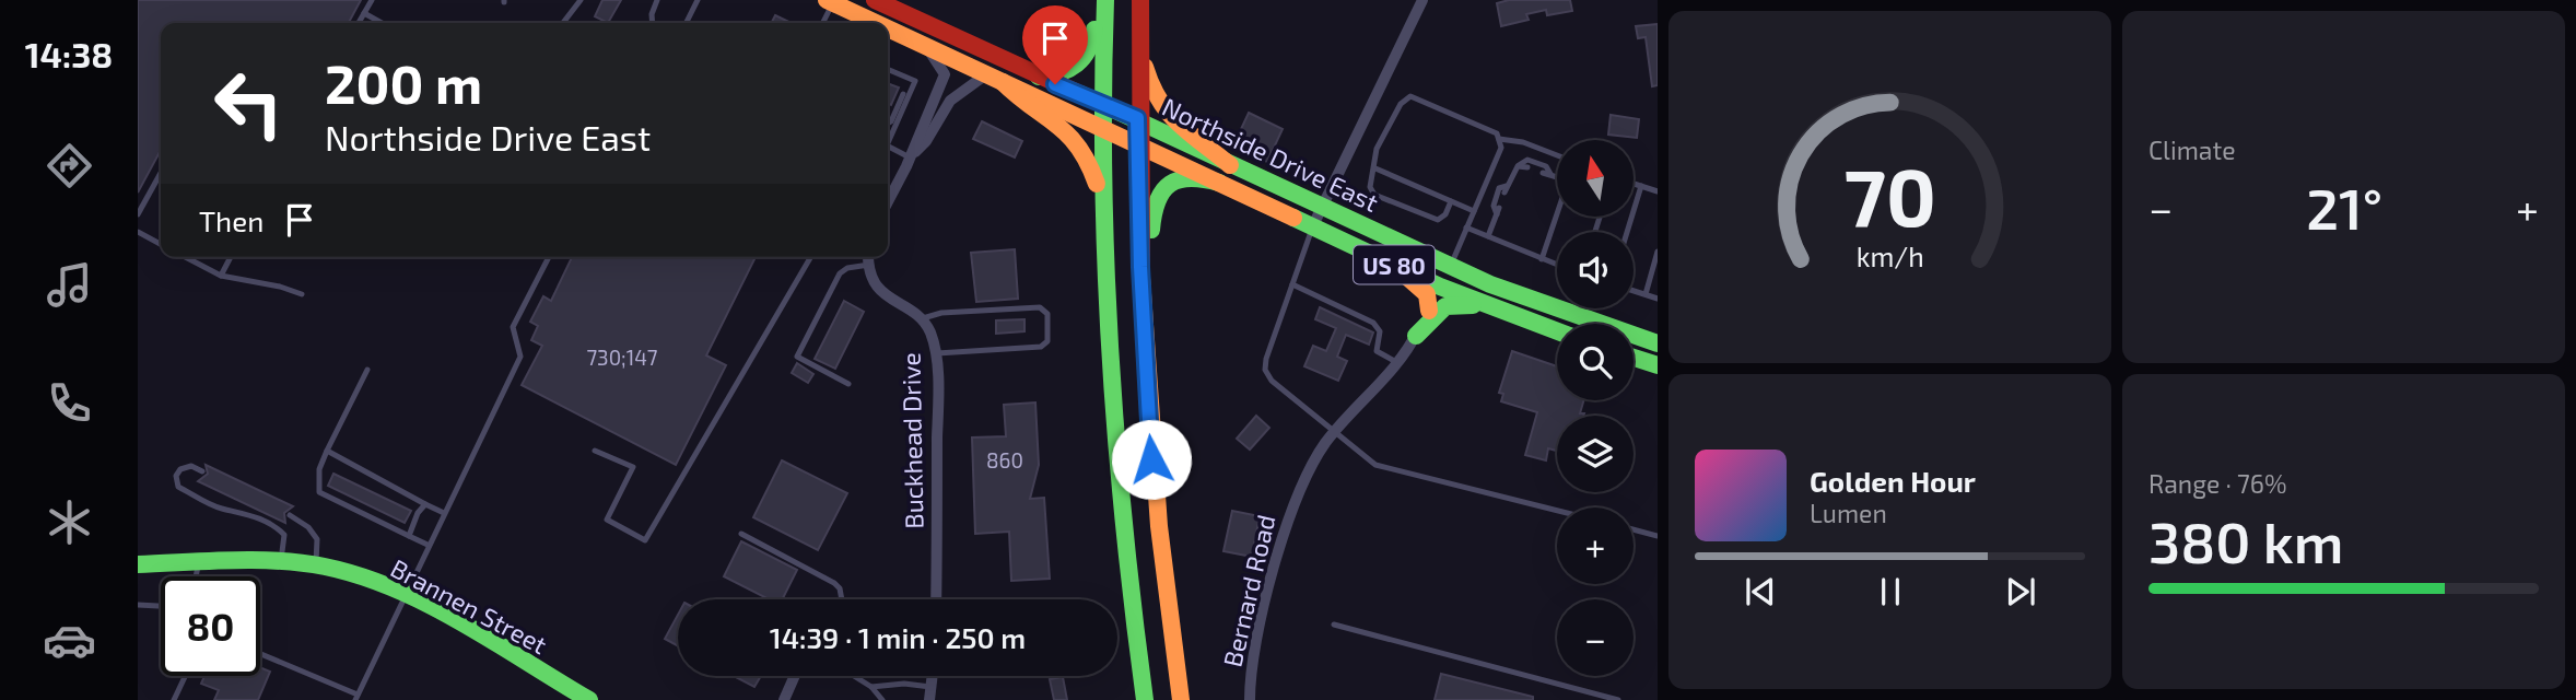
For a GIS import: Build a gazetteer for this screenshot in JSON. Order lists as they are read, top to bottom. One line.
{"streets":{"main road":["Northside Drive East","US 80","Brannen Street"],"street":["Buckhead Drive","Bernard Road"]},"crossings":[["Northside Drive East","Bernard Road"]],"house_numbers":["730;147","860"],"north":"top","page":{"tabs":"14:38","tile":["Climate",["Range · 76%","380 km"]],"turn":["200 m","Northside Drive East"],"map_buttons":["+","−"],"heat":["−","21°","+"],"then":"Then","song":["Golden Hour","Lumen"],"limit":"80","trip":"14:39 · 1 min · 250 m","gauge":["70","km/h"]}}
